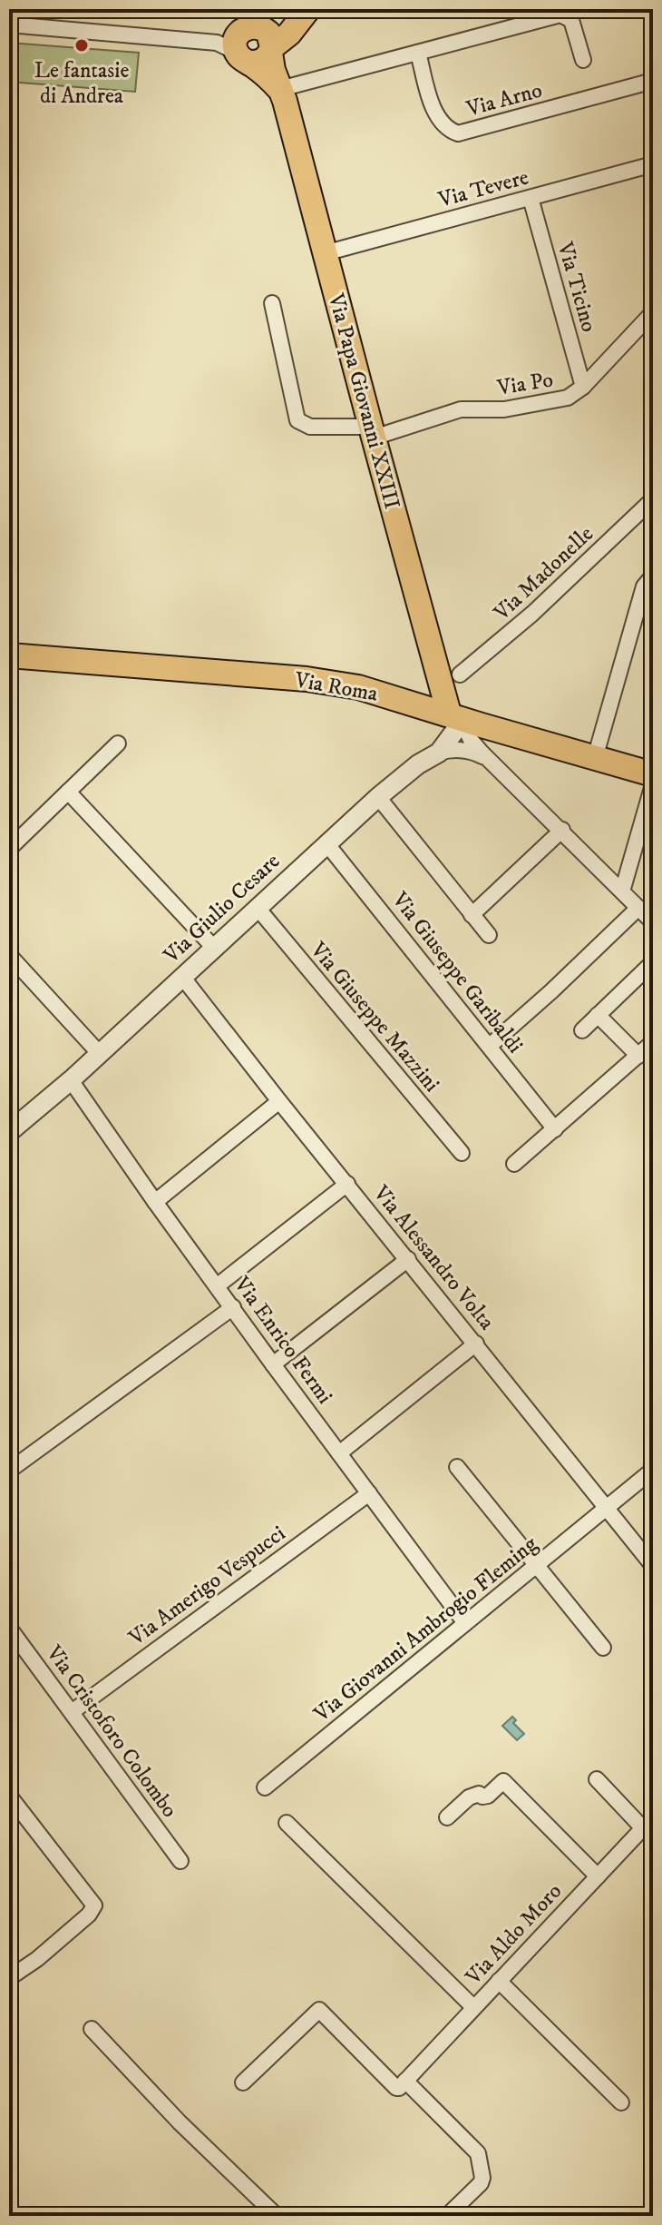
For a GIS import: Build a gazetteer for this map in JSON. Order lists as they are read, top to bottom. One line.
{"streets":{"main road":["Via Papa Giovanni XXIII","Via Roma"],"street":["Via Arno","Via Tevere","Via Ticino","Via Po","Via Madonelle","Via Giulio Cesare","Via Giuseppe Garibaldi","Via Giuseppe Mazzini","Via Alessandro Volta","Via Enrico Fermi","Via Amerigo Vespucci","Via Giovanni Ambrogio Fleming","Via Cristoforo Colombo","Via Aldo Moro"]},"crossings":[["Via Tevere","Via Ticino"],["Via Tevere","Via Papa Giovanni XXIII"],["Via Ticino","Via Po"],["Via Po","Via Papa Giovanni XXIII"],["Via Papa Giovanni XXIII","Via Roma"],["Via Papa Giovanni XXIII","Via Giulio Cesare"],["Via Roma","Via Giulio Cesare"],["Via Giulio Cesare","Via Giuseppe Garibaldi"],["Via Giulio Cesare","Via Giuseppe Mazzini"],["Via Giulio Cesare","Via Alessandro Volta"],["Via Giulio Cesare","Via Enrico Fermi"],["Via Alessandro Volta","Via Giovanni Ambrogio Fleming"],["Via Enrico Fermi","Via Amerigo Vespucci"],["Via Enrico Fermi","Via Giovanni Ambrogio Fleming"],["Via Amerigo Vespucci","Via Cristoforo Colombo"]],"places":["Le fantasie di Andrea"]}
